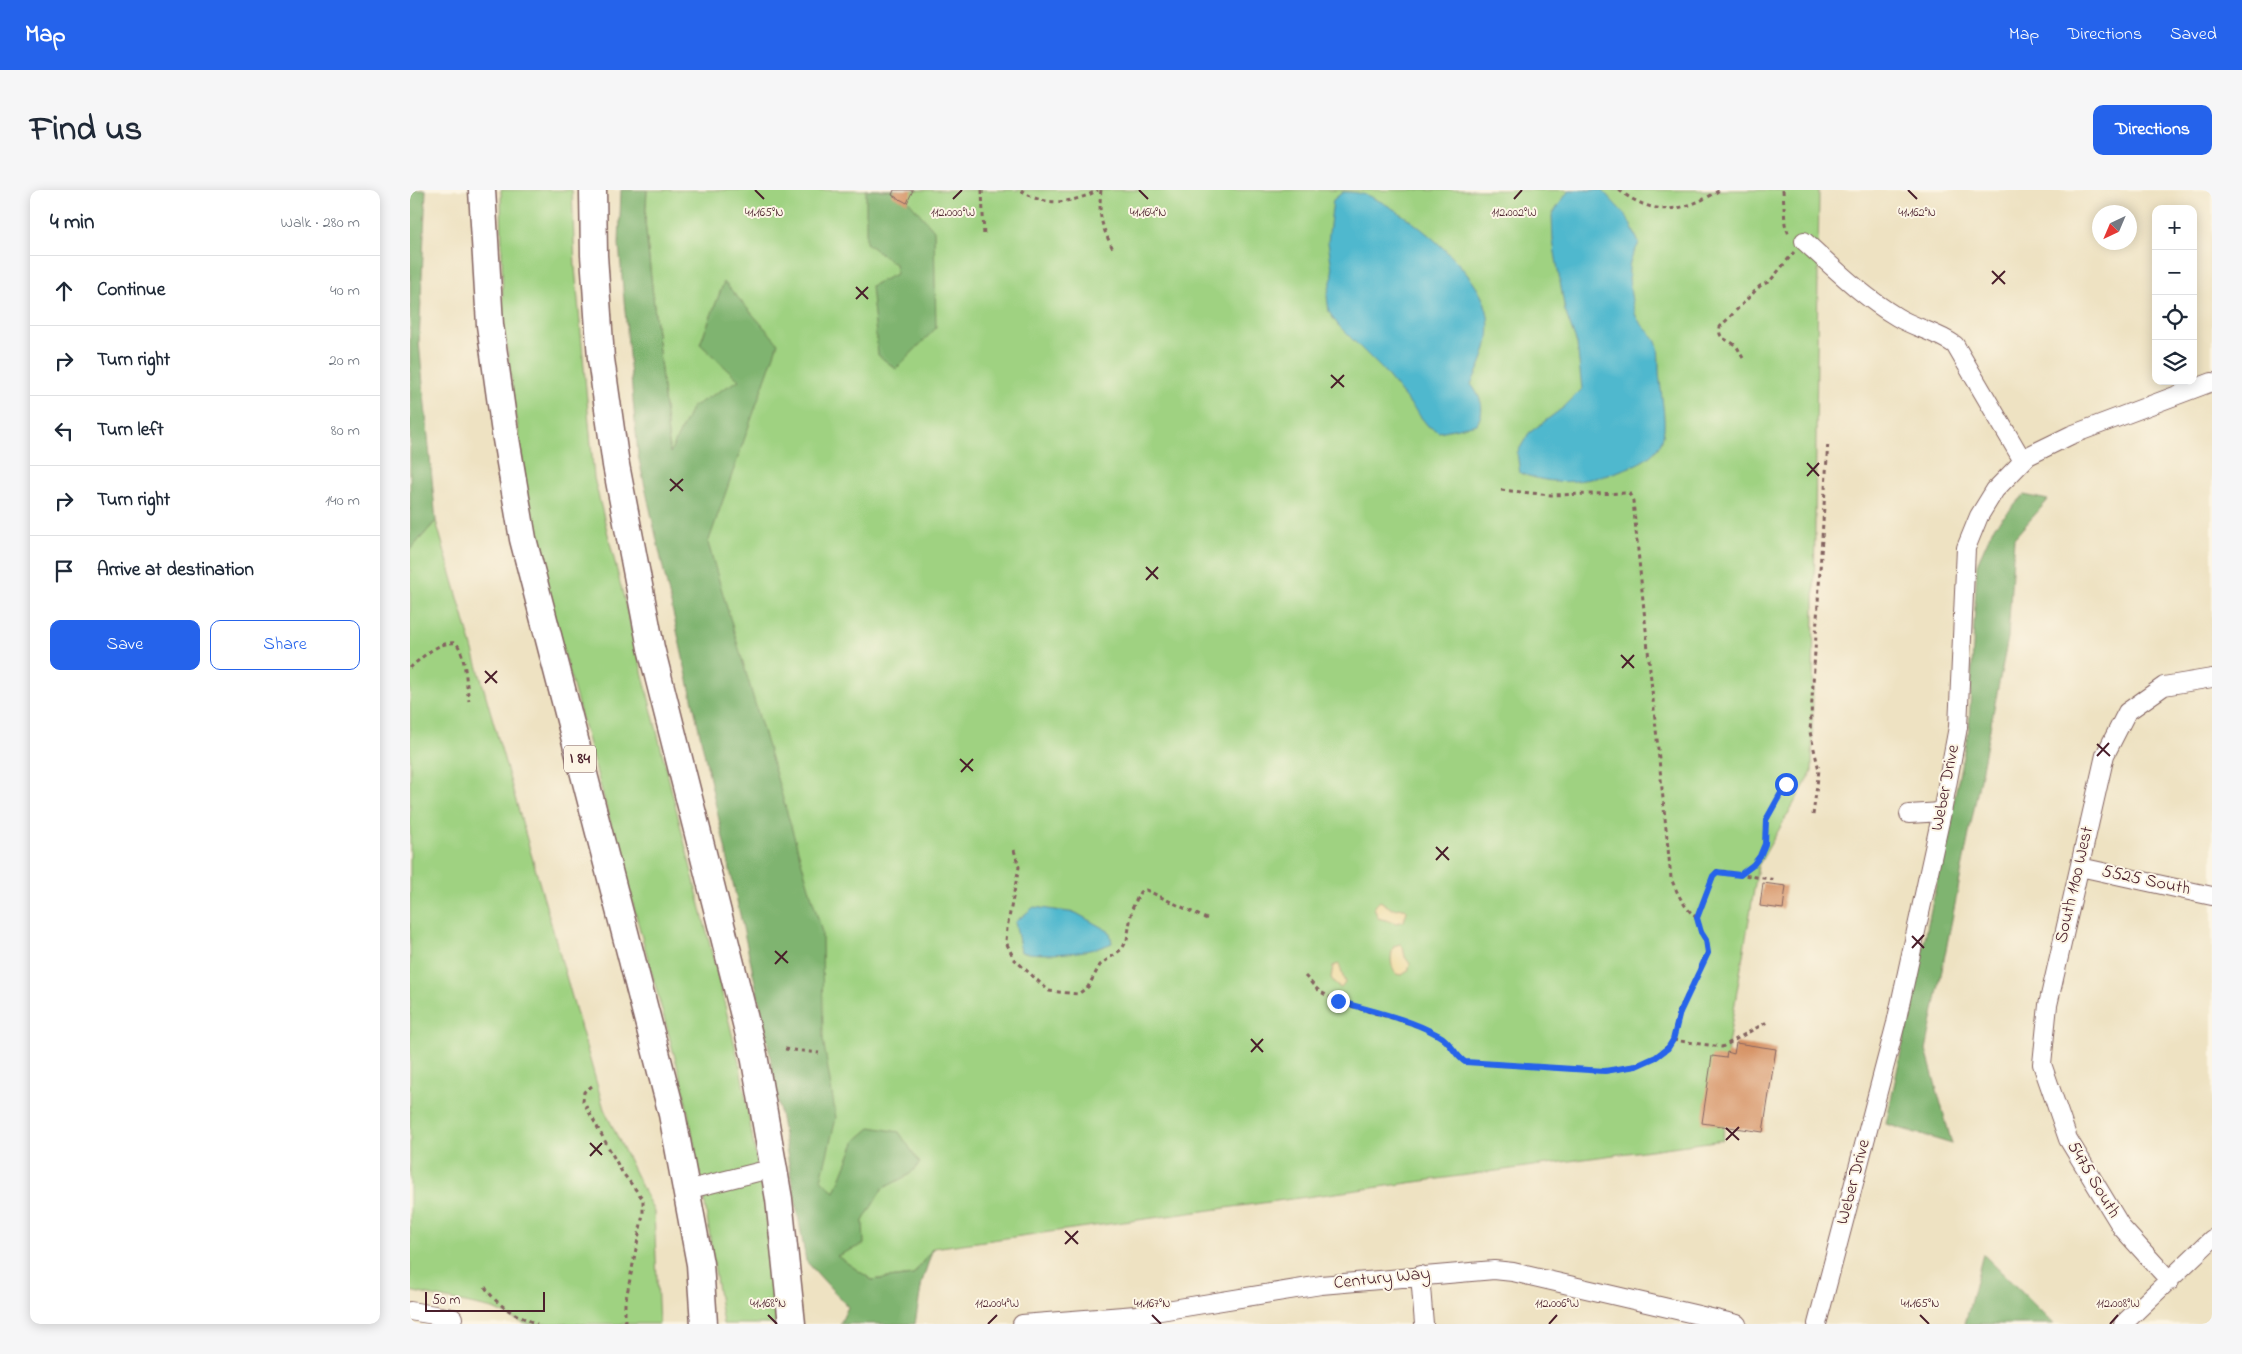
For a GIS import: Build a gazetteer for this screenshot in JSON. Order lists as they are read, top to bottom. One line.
{"streets":{"highway":["I 84"],"street":["Weber Drive","5525 South","South 1100 West","5475 South","Century Way"]},"crossings":[["5525 South","South 1100 West"],["South 1100 West","5475 South"]],"scale_bar":"50 m","north":"bottom left","page":{"header":"Map","nav":["Map","Directions","Saved"],"title":"Find us","buttons":["Directions",["Save","Share"]],"heading":["4 min","Walk · 280 m"],"map_buttons":["+","−"],"list":[["Continue","40 m"],["Turn right","20 m"],["Turn left","80 m"],["Turn right","140 m"],"Arrive at destination"],"scale":"50 m"},"coordinates":["41.162°N","41.165°N","41.164°N","112.000°W","112.002°W","112.004°W","112.006°W","112.008°W","41.168°N","41.167°N"]}
